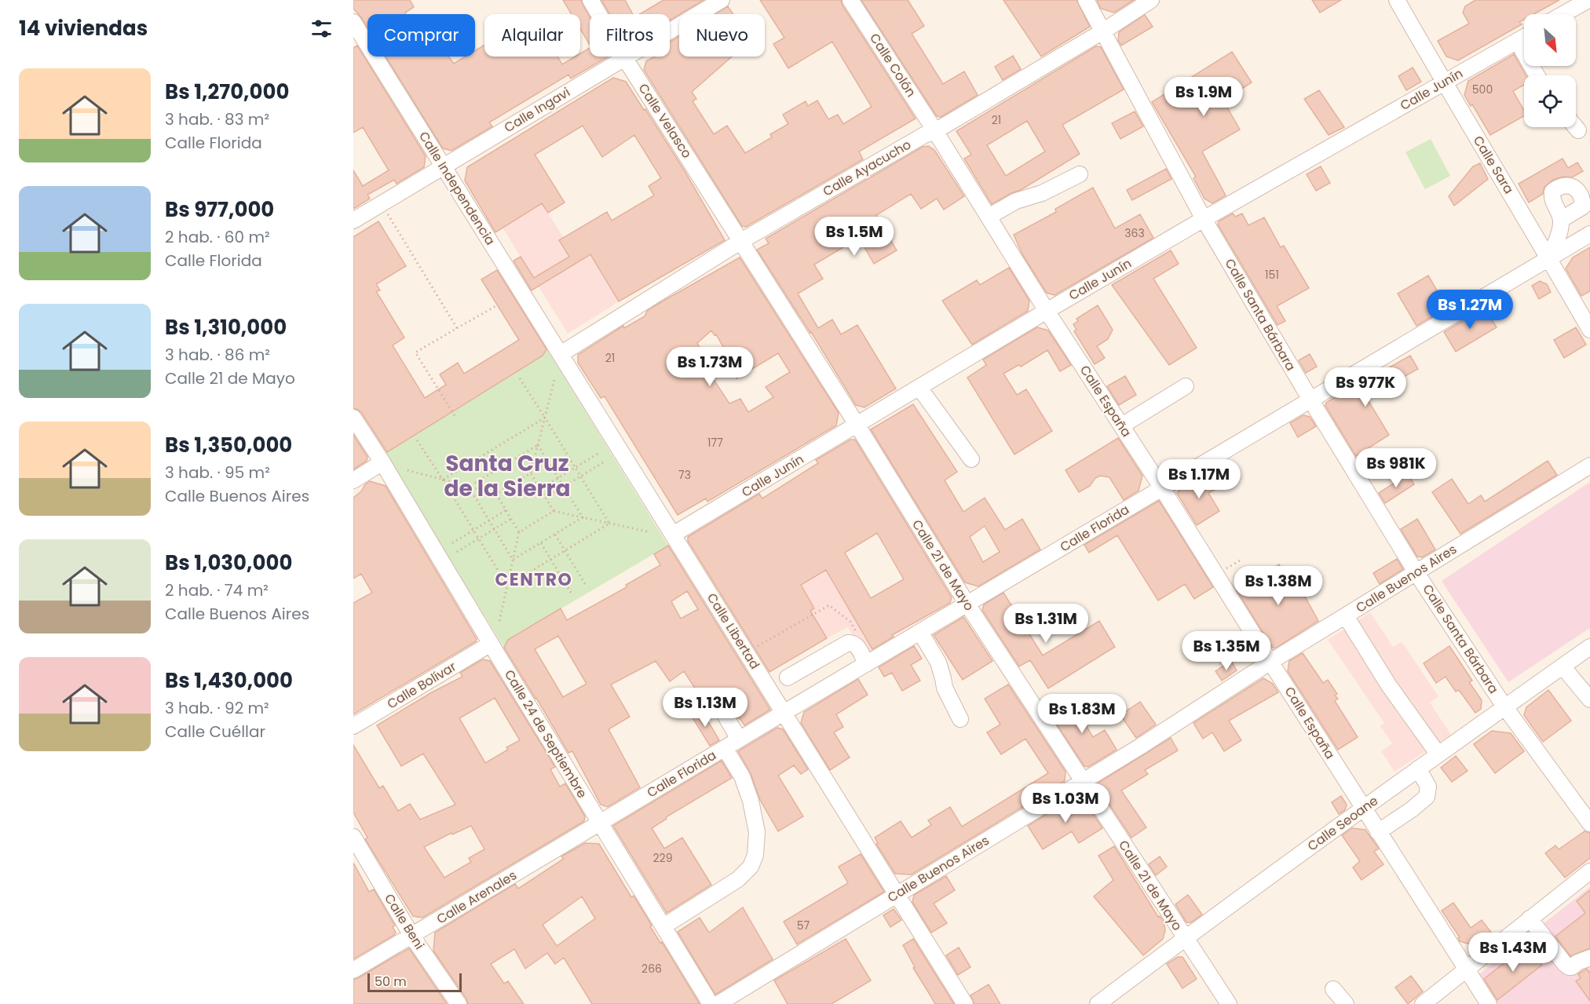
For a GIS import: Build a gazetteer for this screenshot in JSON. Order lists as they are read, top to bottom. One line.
{"streets":{"street":["Calle Colón","Calle Junín","Calle Ingavi","Calle Velasco","Calle Sara","Calle Ayacucho","Calle Independencia","Calle Santa Bárbara","Calle España","Calle Florida","Calle 21 de Mayo","Calle Buenos Aires","Calle Libertad","Calle Bolívar","Calle 24 de Septiembre","Calle Seoane","Calle Arenales","Calle Beni"]},"crossings":[["Calle Colón","Calle Ayacucho"],["Calle Colón","Calle España"],["Calle Junín","Calle Sara"],["Calle Junín","Calle Santa Bárbara"],["Calle Junín","Calle España"],["Calle Junín","Calle 21 de Mayo"],["Calle Junín","Calle Libertad"],["Calle Ingavi","Calle Velasco"],["Calle Ingavi","Calle Independencia"],["Calle Velasco","Calle Ayacucho"],["Calle Velasco","Calle 21 de Mayo"],["Calle Sara","Calle Florida"],["Calle Ayacucho","Calle Independencia"],["Calle Ayacucho","Calle Santa Bárbara"],["Calle Ayacucho","Calle España"],["Calle Ayacucho","Calle 21 de Mayo"],["Calle Ayacucho","Calle Libertad"],["Calle Independencia","Calle Libertad"],["Calle Santa Bárbara","Calle Florida"],["Calle Santa Bárbara","Calle Buenos Aires"],["Calle Santa Bárbara","Calle Seoane"],["Calle España","Calle Florida"],["Calle España","Calle Buenos Aires"],["Calle España","Calle Seoane"],["Calle Florida","Calle 21 de Mayo"],["Calle Florida","Calle Libertad"],["Calle Florida","Calle 24 de Septiembre"],["Calle Florida","Calle Arenales"],["Calle 21 de Mayo","Calle Buenos Aires"],["Calle 21 de Mayo","Calle Seoane"],["Calle Buenos Aires","Calle Libertad"],["Calle Bolívar","Calle 24 de Septiembre"],["Calle 24 de Septiembre","Calle Arenales"],["Calle Arenales","Calle Beni"]],"districts":["Santa Cruz de la Sierra","CENTRO"],"house_numbers":["500","21","363","151","21","177","73","229","57","266"],"scale_bar":"50 m","north":"bottom right","page":{"heading":"14 viviendas","chip":["Comprar","Alquilar","Filtros","Nuevo"],"list":[{"name":"Bs 1,270,000","note":"3 hab. · 83 m² · Calle Florida"},{"name":"Bs 977,000","note":"2 hab. · 60 m² · Calle Florida"},{"name":"Bs 1,310,000","note":"3 hab. · 86 m² · Calle 21 de Mayo"},{"name":"Bs 1,350,000","note":"3 hab. · 95 m² · Calle Buenos Aires"},{"name":"Bs 1,030,000","note":"2 hab. · 74 m² · Calle Buenos Aires"},{"name":"Bs 1,430,000","note":"3 hab. · 92 m² · Calle Cuéllar"}],"price":["Bs 1.9M","Bs 1.5M","Bs 1.27M","Bs 1.73M","Bs 977K","Bs 981K","Bs 1.17M","Bs 1.38M","Bs 1.31M","Bs 1.35M","Bs 1.13M","Bs 1.83M","Bs 1.03M","Bs 1.43M"],"scale":"50 m"}}
